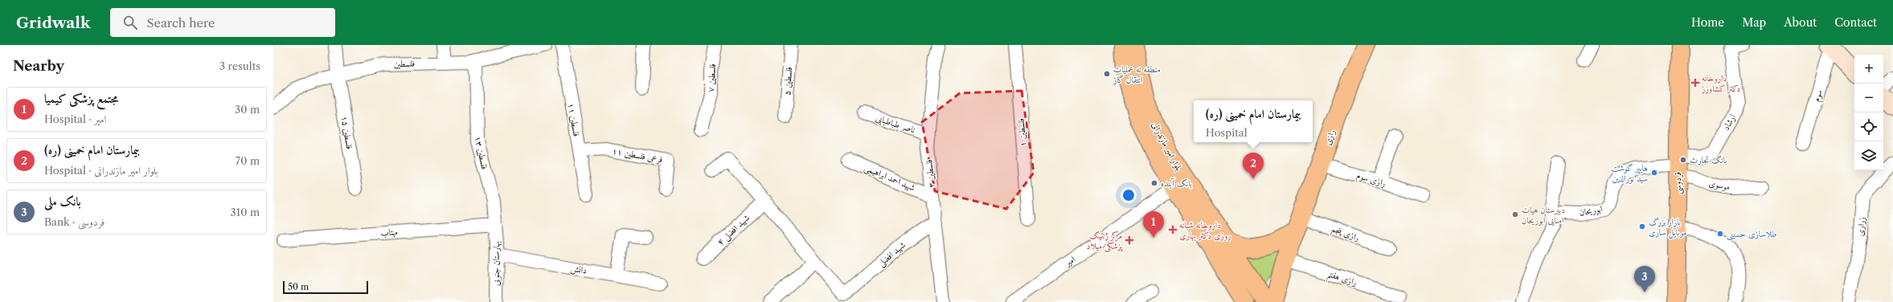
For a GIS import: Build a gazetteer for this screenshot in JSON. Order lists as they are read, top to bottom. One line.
{"streets":{"main road":["رازی","بلوار امیر مازندرانی","فردوسی"],"street":["فلسطین","فلسطین ۷","فلسطین ۵","سوم","فلسطین ۱۱","ارشاد","ناصر طباطبایی","فلسطین ۱۵","فلسطین ۱","فلسطین ۱۳","فرعی فلسطین ۱۱","فلسطین ۳","شهید احمد ابراهیمی","رازی سوم","موسوی","ابوریحان","زراری","شهید افضلی ۴","مهتاب","رازی پنجم","شهید افضلی","امیر","بهارستان جنوبی","دانش","رازی هفتم"]},"crossings":[["فلسطین","فلسطین ۱۵"],["فلسطین","فلسطین ۱۳"],["فلسطین ۱۱","فرعی فلسطین ۱۱"],["ارشاد","فردوسی"],["ارشاد","موسوی"],["ارشاد","ابوریحان"],["ناصر طباطبایی","فلسطین ۳"],["رازی","رازی سوم"],["رازی","رازی پنجم"],["رازی","رازی هفتم"],["بلوار امیر مازندرانی","امیر"],["فلسطین ۱۳","مهتاب"],["فلسطین ۱۳","بهارستان جنوبی"],["فلسطین ۳","شهید احمد ابراهیمی"],["فلسطین ۳","شهید افضلی"],["فردوسی","موسوی"],["فردوسی","ابوریحان"],["موسوی","ابوریحان"],["مهتاب","بهارستان جنوبی"],["بهارستان جنوبی","دانش"]],"places":{"other":["منطقه نه عملیات انتقال گاز","بانک تجارت","هایپر گوشت سید نورالدین","بانک آینده","دبیرستان هیات امنایی ابوریحان","بازار بزرگ موبایل ساری","طلاسازی حسینی"],"health":["داروخانه دکتر کشاورز","داروخانه شبانه روزی دکتر بهاری","مرکز ژنتیک پزشکی میلاد"]},"scale_bar":"50 m","page":{"header":"Gridwalk","search":"Search here","nav":["Home","Map","About","Contact"],"heading":["Nearby","3 results"],"map_buttons":["+","−"],"list":[{"mark":"1","name":"مجتمع پزشکی کیمیا","note":"Hospital · امیر","value":"30 m"},{"mark":"2","name":"بیمارستان امام خمینی (ره)","note":"Hospital · بلوار امیر مازندرانی","value":"70 m"},{"mark":"3","name":"بانک ملی","note":"Bank · فردوسی","value":"310 m"}],"popup":["بیمارستان امام خمینی (ره)","Hospital"],"pins":["2","1","3"],"scale":"50 m"}}
